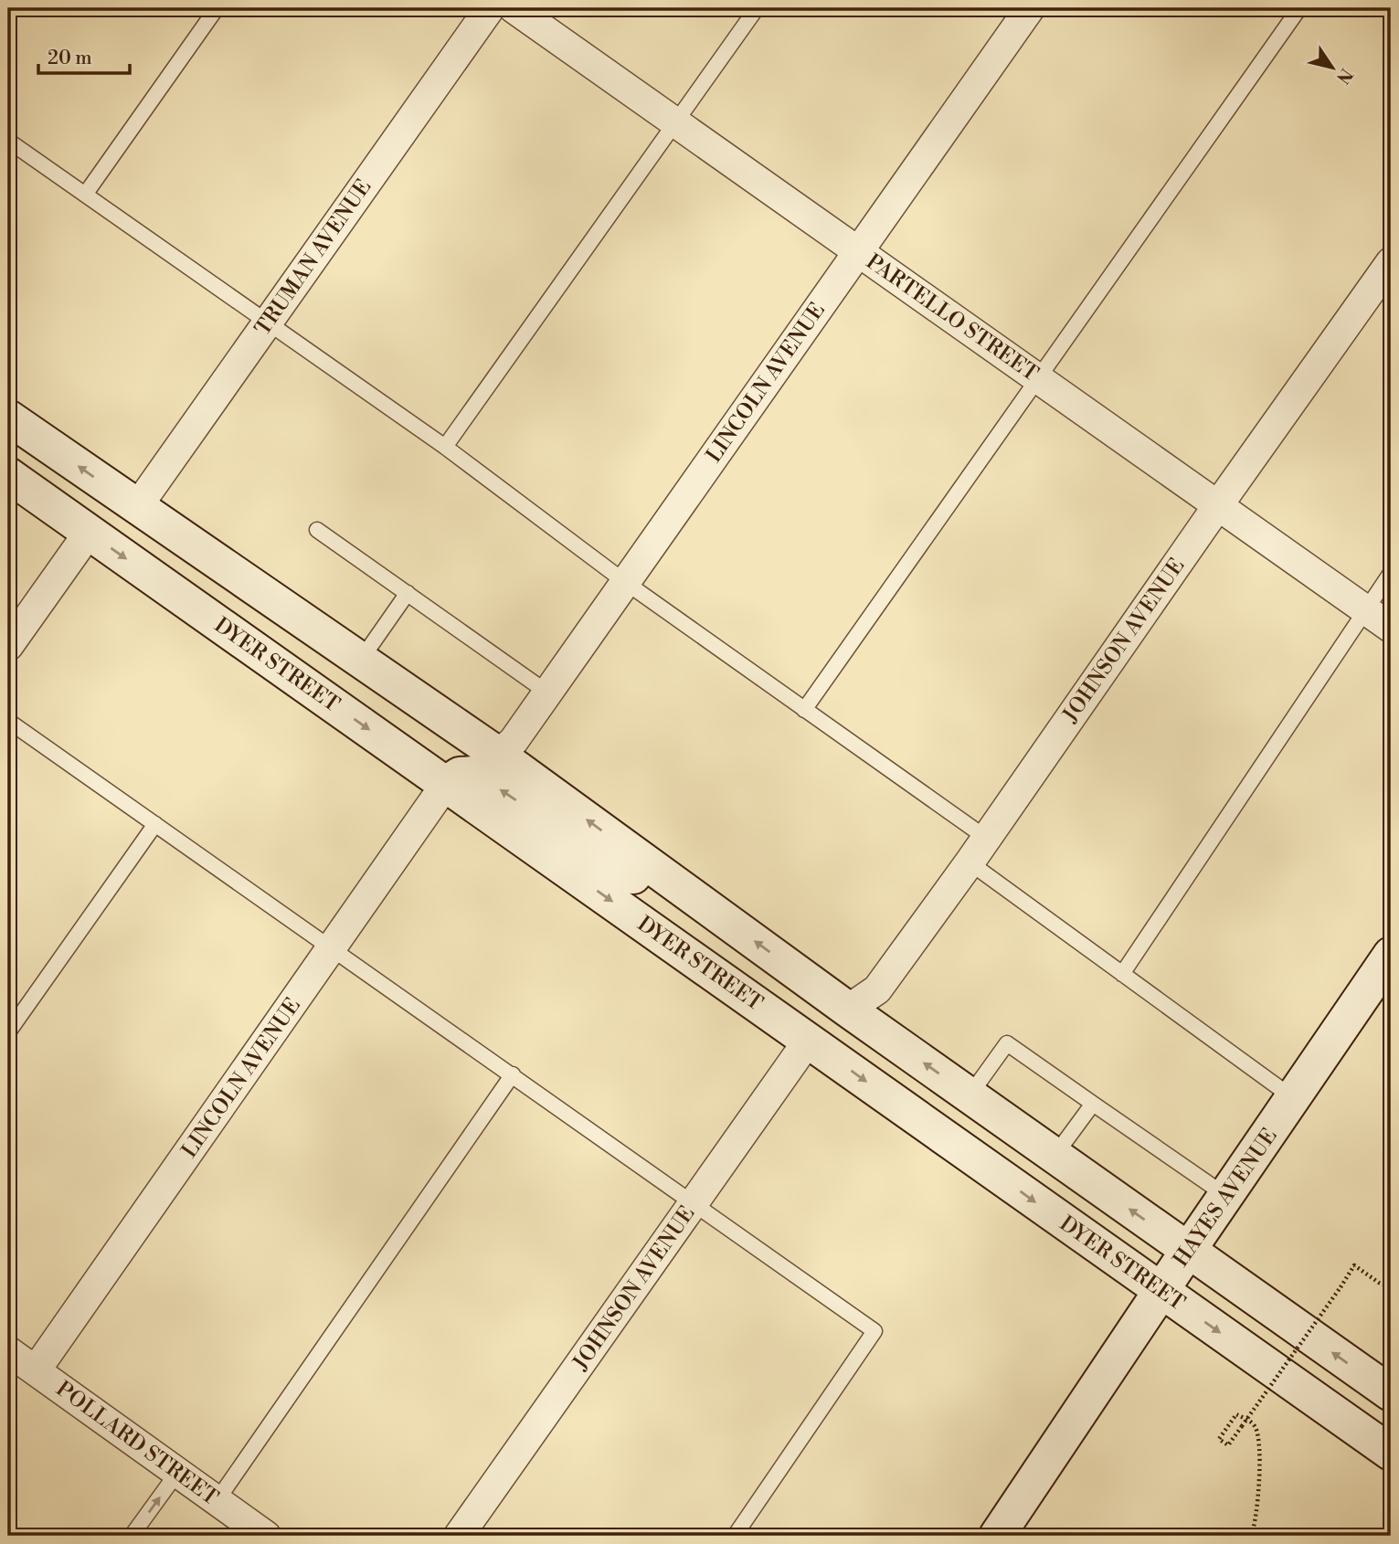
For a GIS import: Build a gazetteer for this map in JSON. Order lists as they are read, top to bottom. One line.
{"streets":{"main road":["DYER STREET","HAYES AVENUE"],"street":["TRUMAN AVENUE","PARTELLO STREET","LINCOLN AVENUE","JOHNSON AVENUE","POLLARD STREET"]},"crossings":[["PARTELLO STREET","LINCOLN AVENUE"],["PARTELLO STREET","JOHNSON AVENUE"],["LINCOLN AVENUE","DYER STREET"],["LINCOLN AVENUE","POLLARD STREET"],["JOHNSON AVENUE","DYER STREET"],["DYER STREET","HAYES AVENUE"]],"scale_bar":"20 m","north":"bottom right"}
